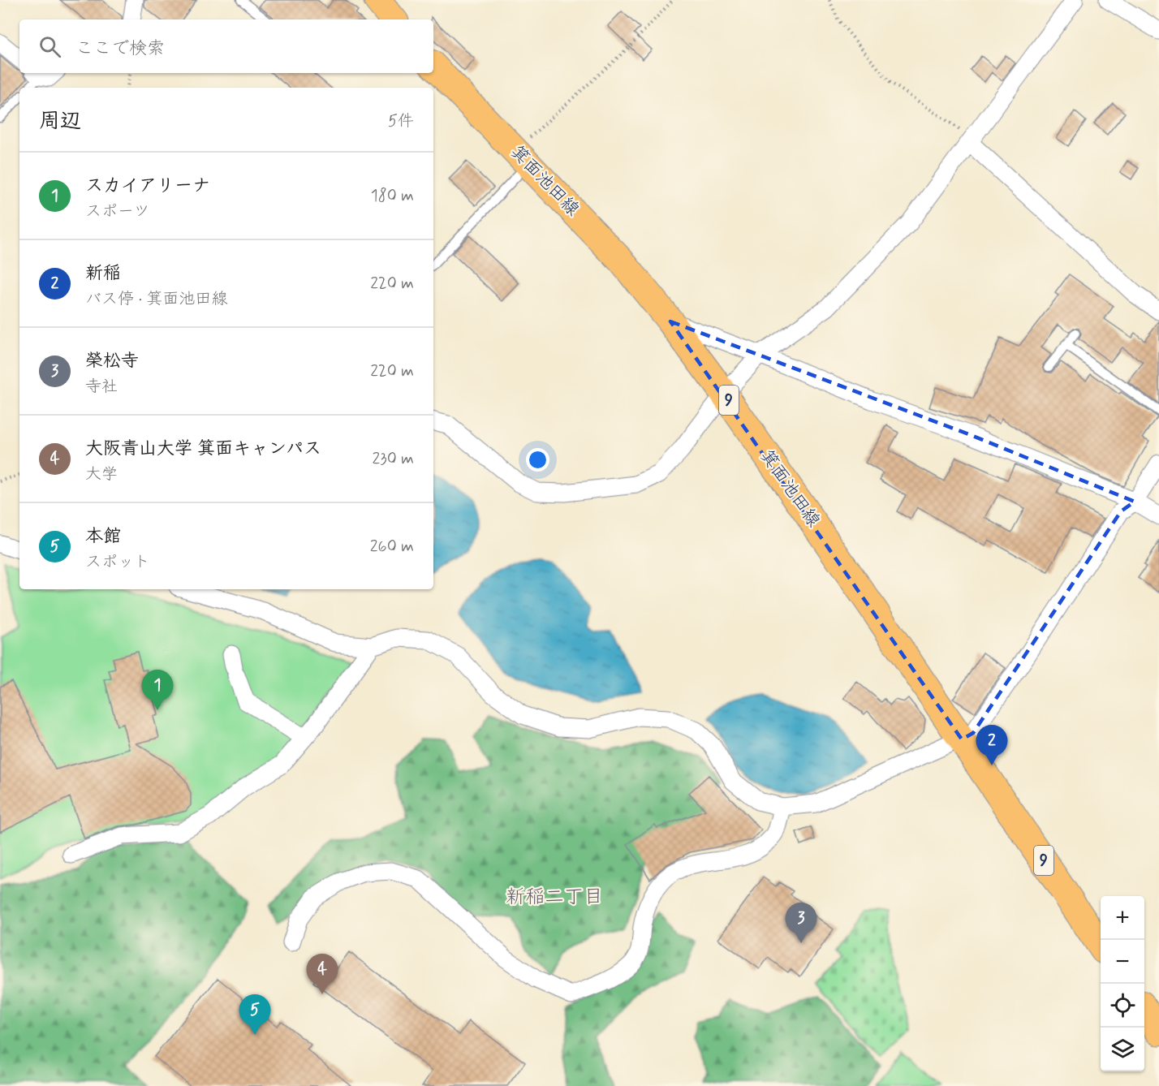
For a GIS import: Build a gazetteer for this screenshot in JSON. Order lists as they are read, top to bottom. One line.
{"streets":{"main road":["箕面池田線","9"]},"districts":["新稲二丁目"],"page":{"search":"ここで検索","heading":["周辺","5件"],"list":[{"mark":"1","name":"スカイアリーナ","note":"スポーツ","value":"180 m"},{"mark":"2","name":"新稲","note":"バス停 · 箕面池田線","value":"220 m"},{"mark":"3","name":"榮松寺","note":"寺社","value":"220 m"},{"mark":"4","name":"大阪青山大学 箕面キャンパス","note":"大学","value":"230 m"},{"mark":"5","name":"本館","note":"スポット","value":"260 m"}],"pins":["1","2","3","4","5"],"map_buttons":["+","−"]}}
